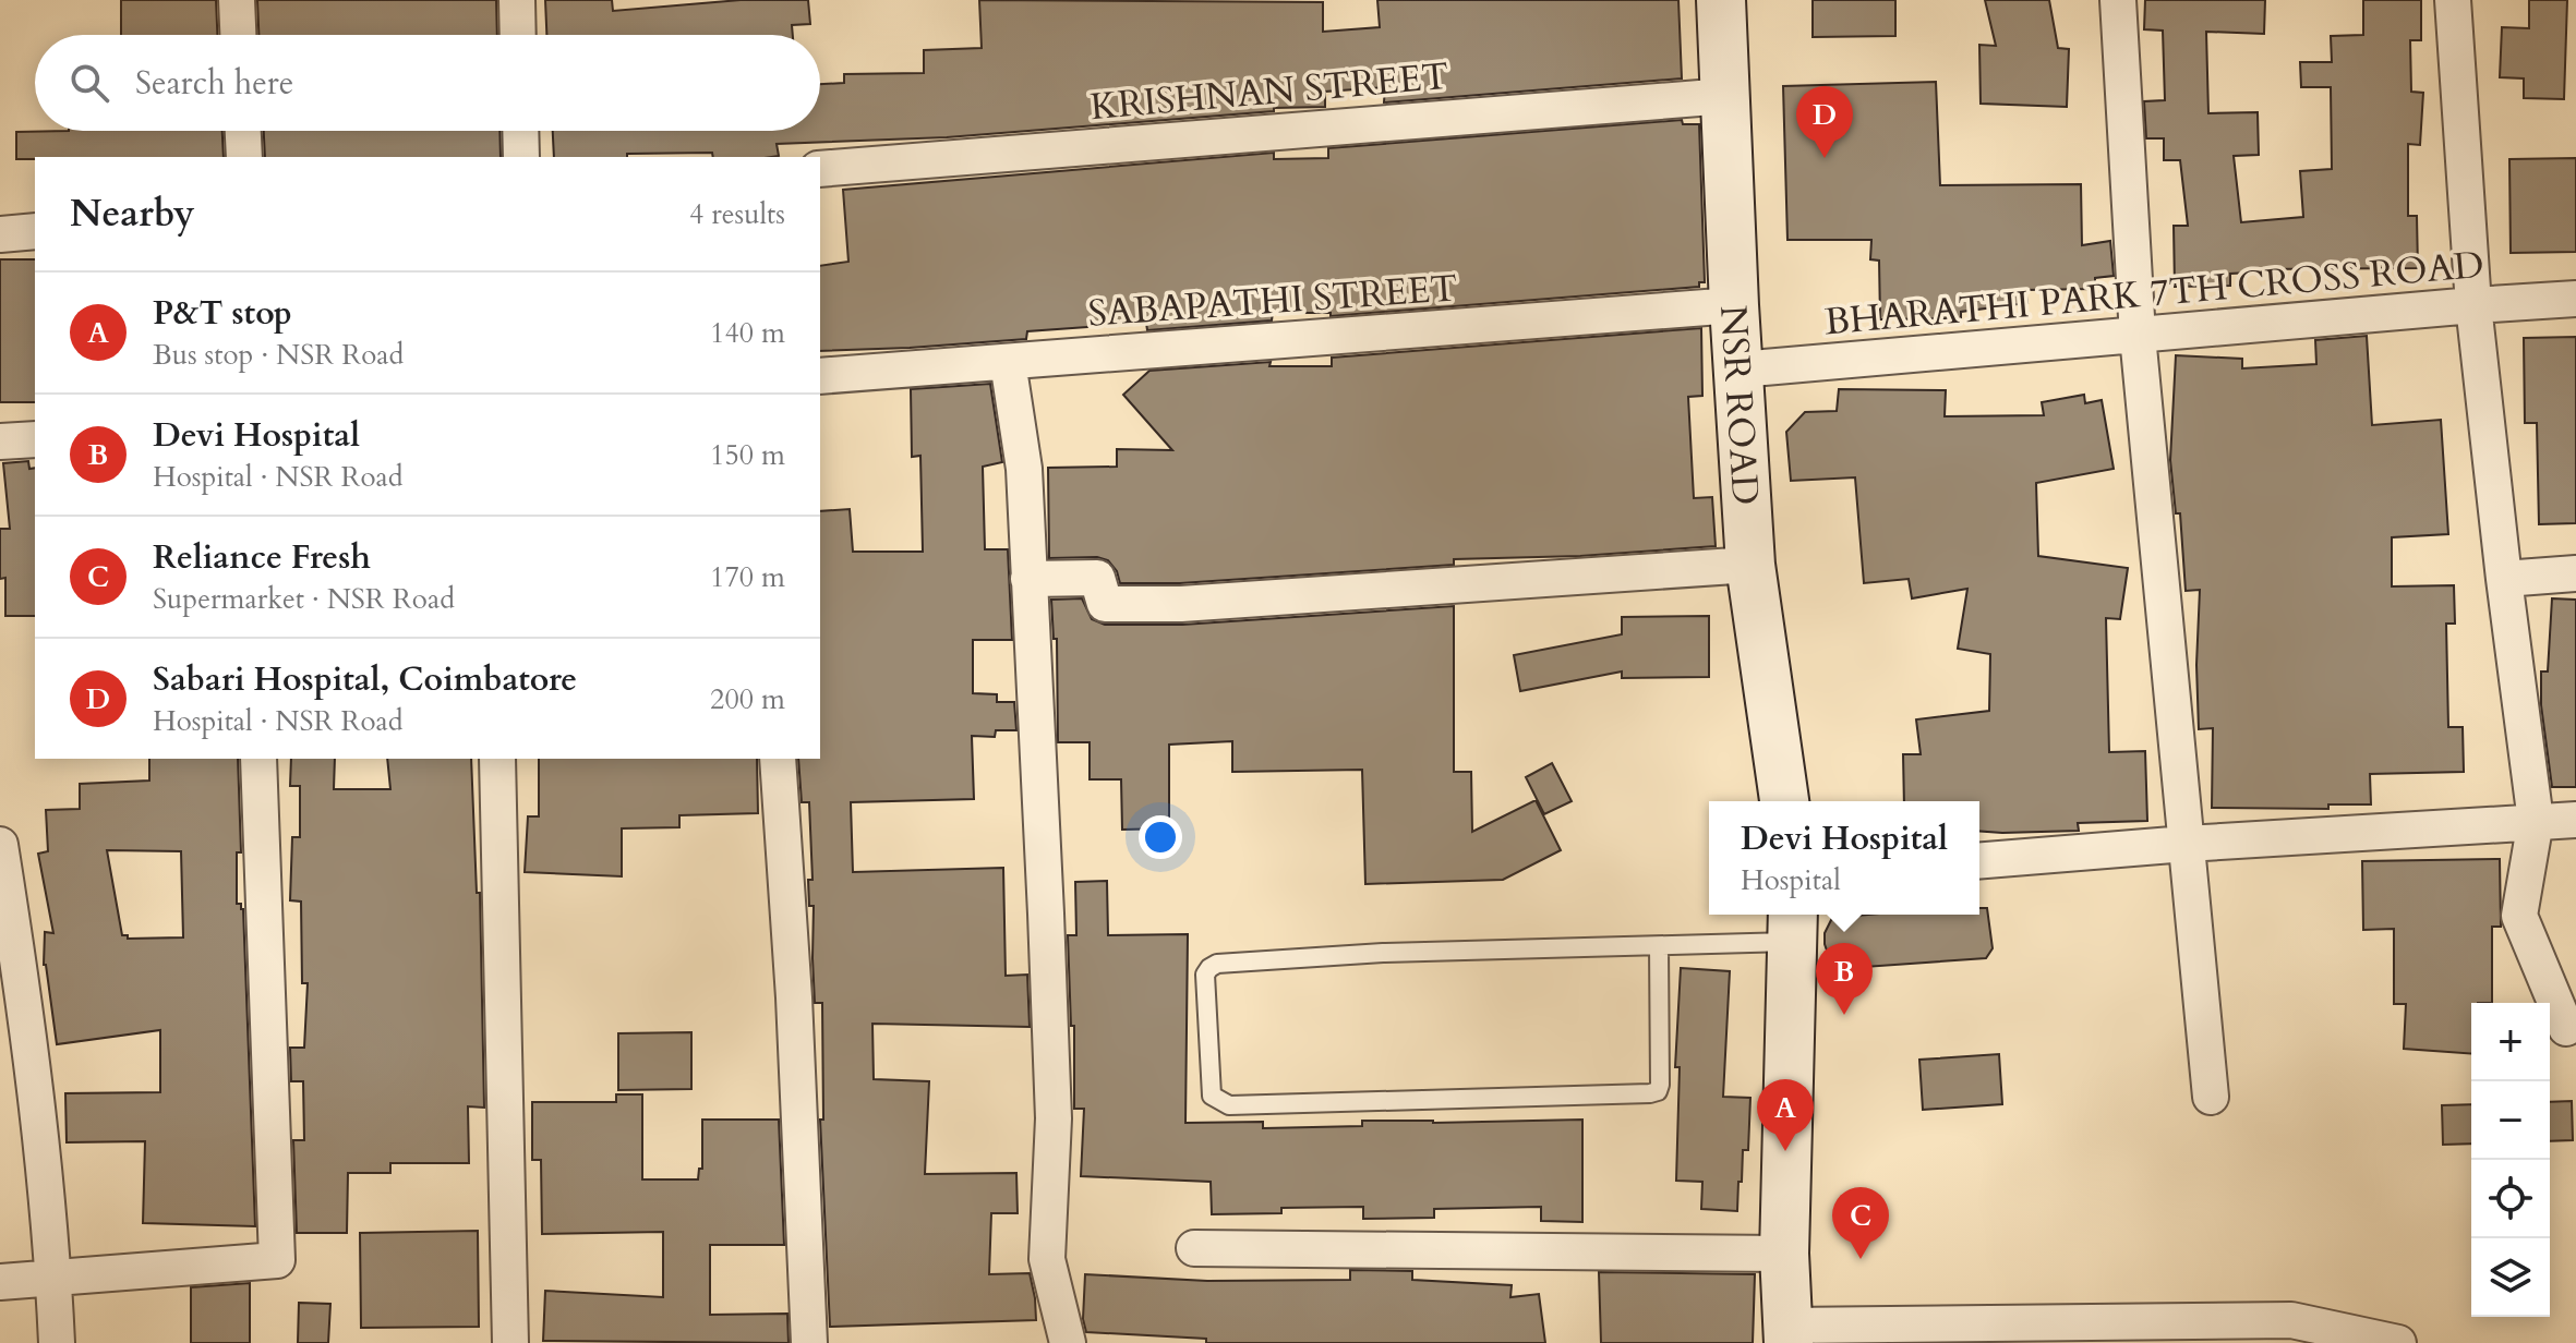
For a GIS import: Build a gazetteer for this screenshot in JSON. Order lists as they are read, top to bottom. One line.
{"streets":{"main road":["NSR ROAD"],"street":["KRISHNAN STREET","BHARATHI PARK 7TH CROSS ROAD","SABAPATHI STREET"]},"crossings":[["KRISHNAN STREET","NSR ROAD"],["BHARATHI PARK 7TH CROSS ROAD","NSR ROAD"],["SABAPATHI STREET","NSR ROAD"]],"page":{"search":"Search here","pins":["D","B","A","C"],"heading":["Nearby","4 results"],"list":[{"mark":"A","name":"P&T stop","note":"Bus stop · NSR Road","value":"140 m"},{"mark":"B","name":"Devi Hospital","note":"Hospital · NSR Road","value":"150 m"},{"mark":"C","name":"Reliance Fresh","note":"Supermarket · NSR Road","value":"170 m"},{"mark":"D","name":"Sabari Hospital, Coimbatore","note":"Hospital · NSR Road","value":"200 m"}],"popup":["Devi Hospital","Hospital"],"map_buttons":["+","−"]}}
